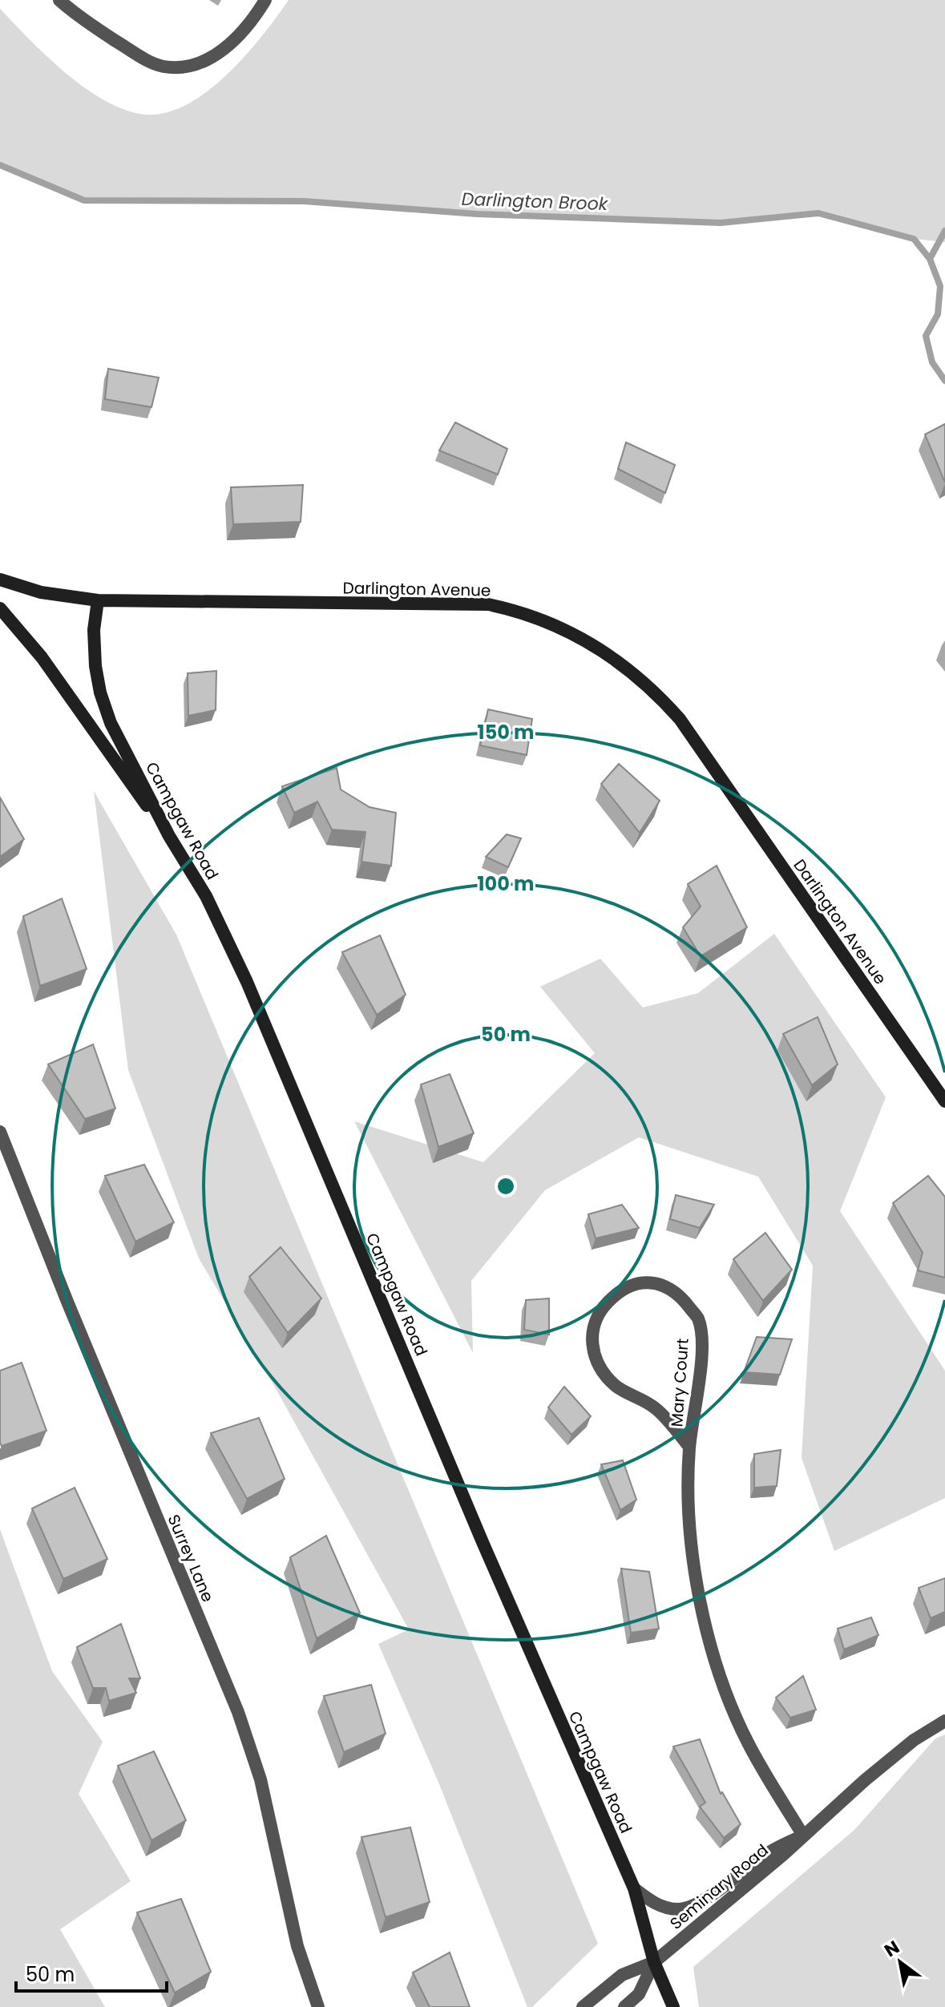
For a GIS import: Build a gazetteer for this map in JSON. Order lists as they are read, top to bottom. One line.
{"streets":{"main road":["Darlington Avenue","Campgaw Road"],"street":["Mary Court","Surrey Lane","Seminary Road"]},"crossings":[["Darlington Avenue","Campgaw Road"],["Campgaw Road","Seminary Road"],["Mary Court","Seminary Road"]],"water":["Darlington Brook"],"scale_bar":"50 m","north":"top left","rings":["150 m","100 m","50 m"]}
